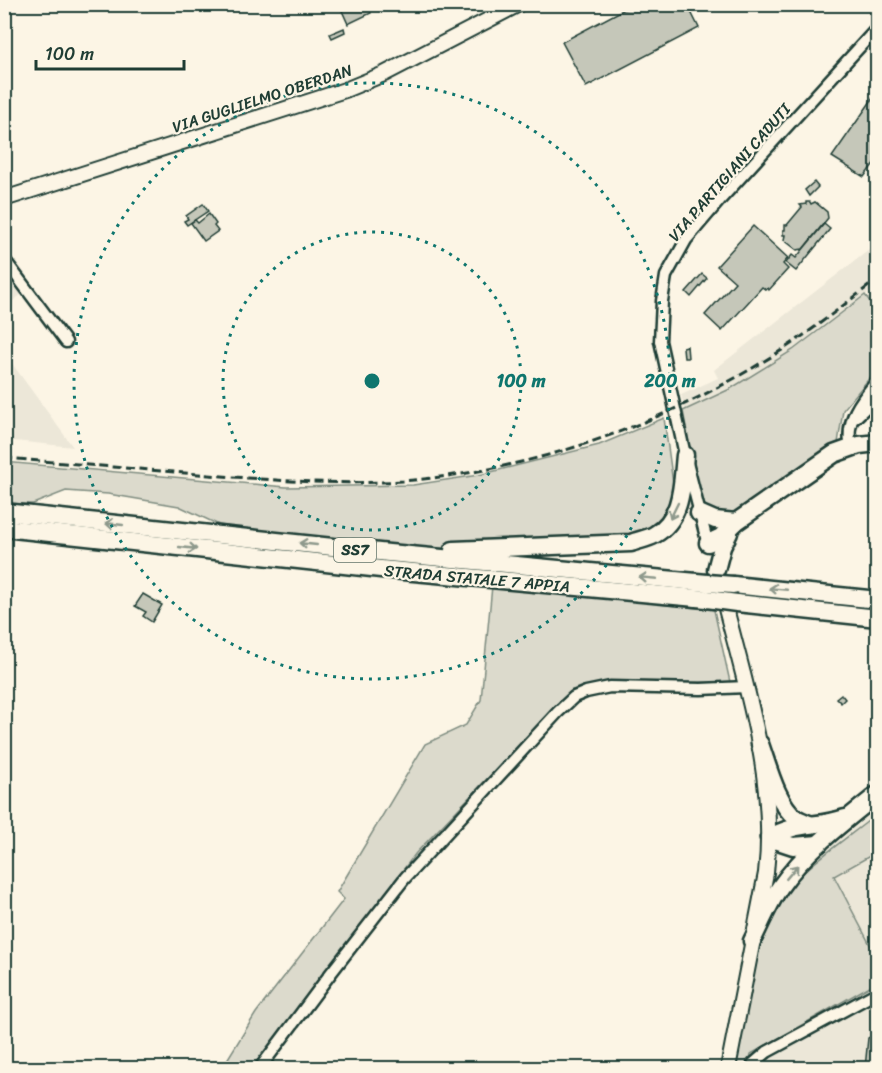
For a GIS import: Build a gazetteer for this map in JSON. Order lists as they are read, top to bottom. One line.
{"streets":{"highway":["SS7","STRADA STATALE 7 APPIA"],"main road":["VIA GUGLIELMO OBERDAN"],"street":["VIA PARTIGIANI CADUTI"]},"scale_bar":"100 m","rings":["100 m","200 m"]}
